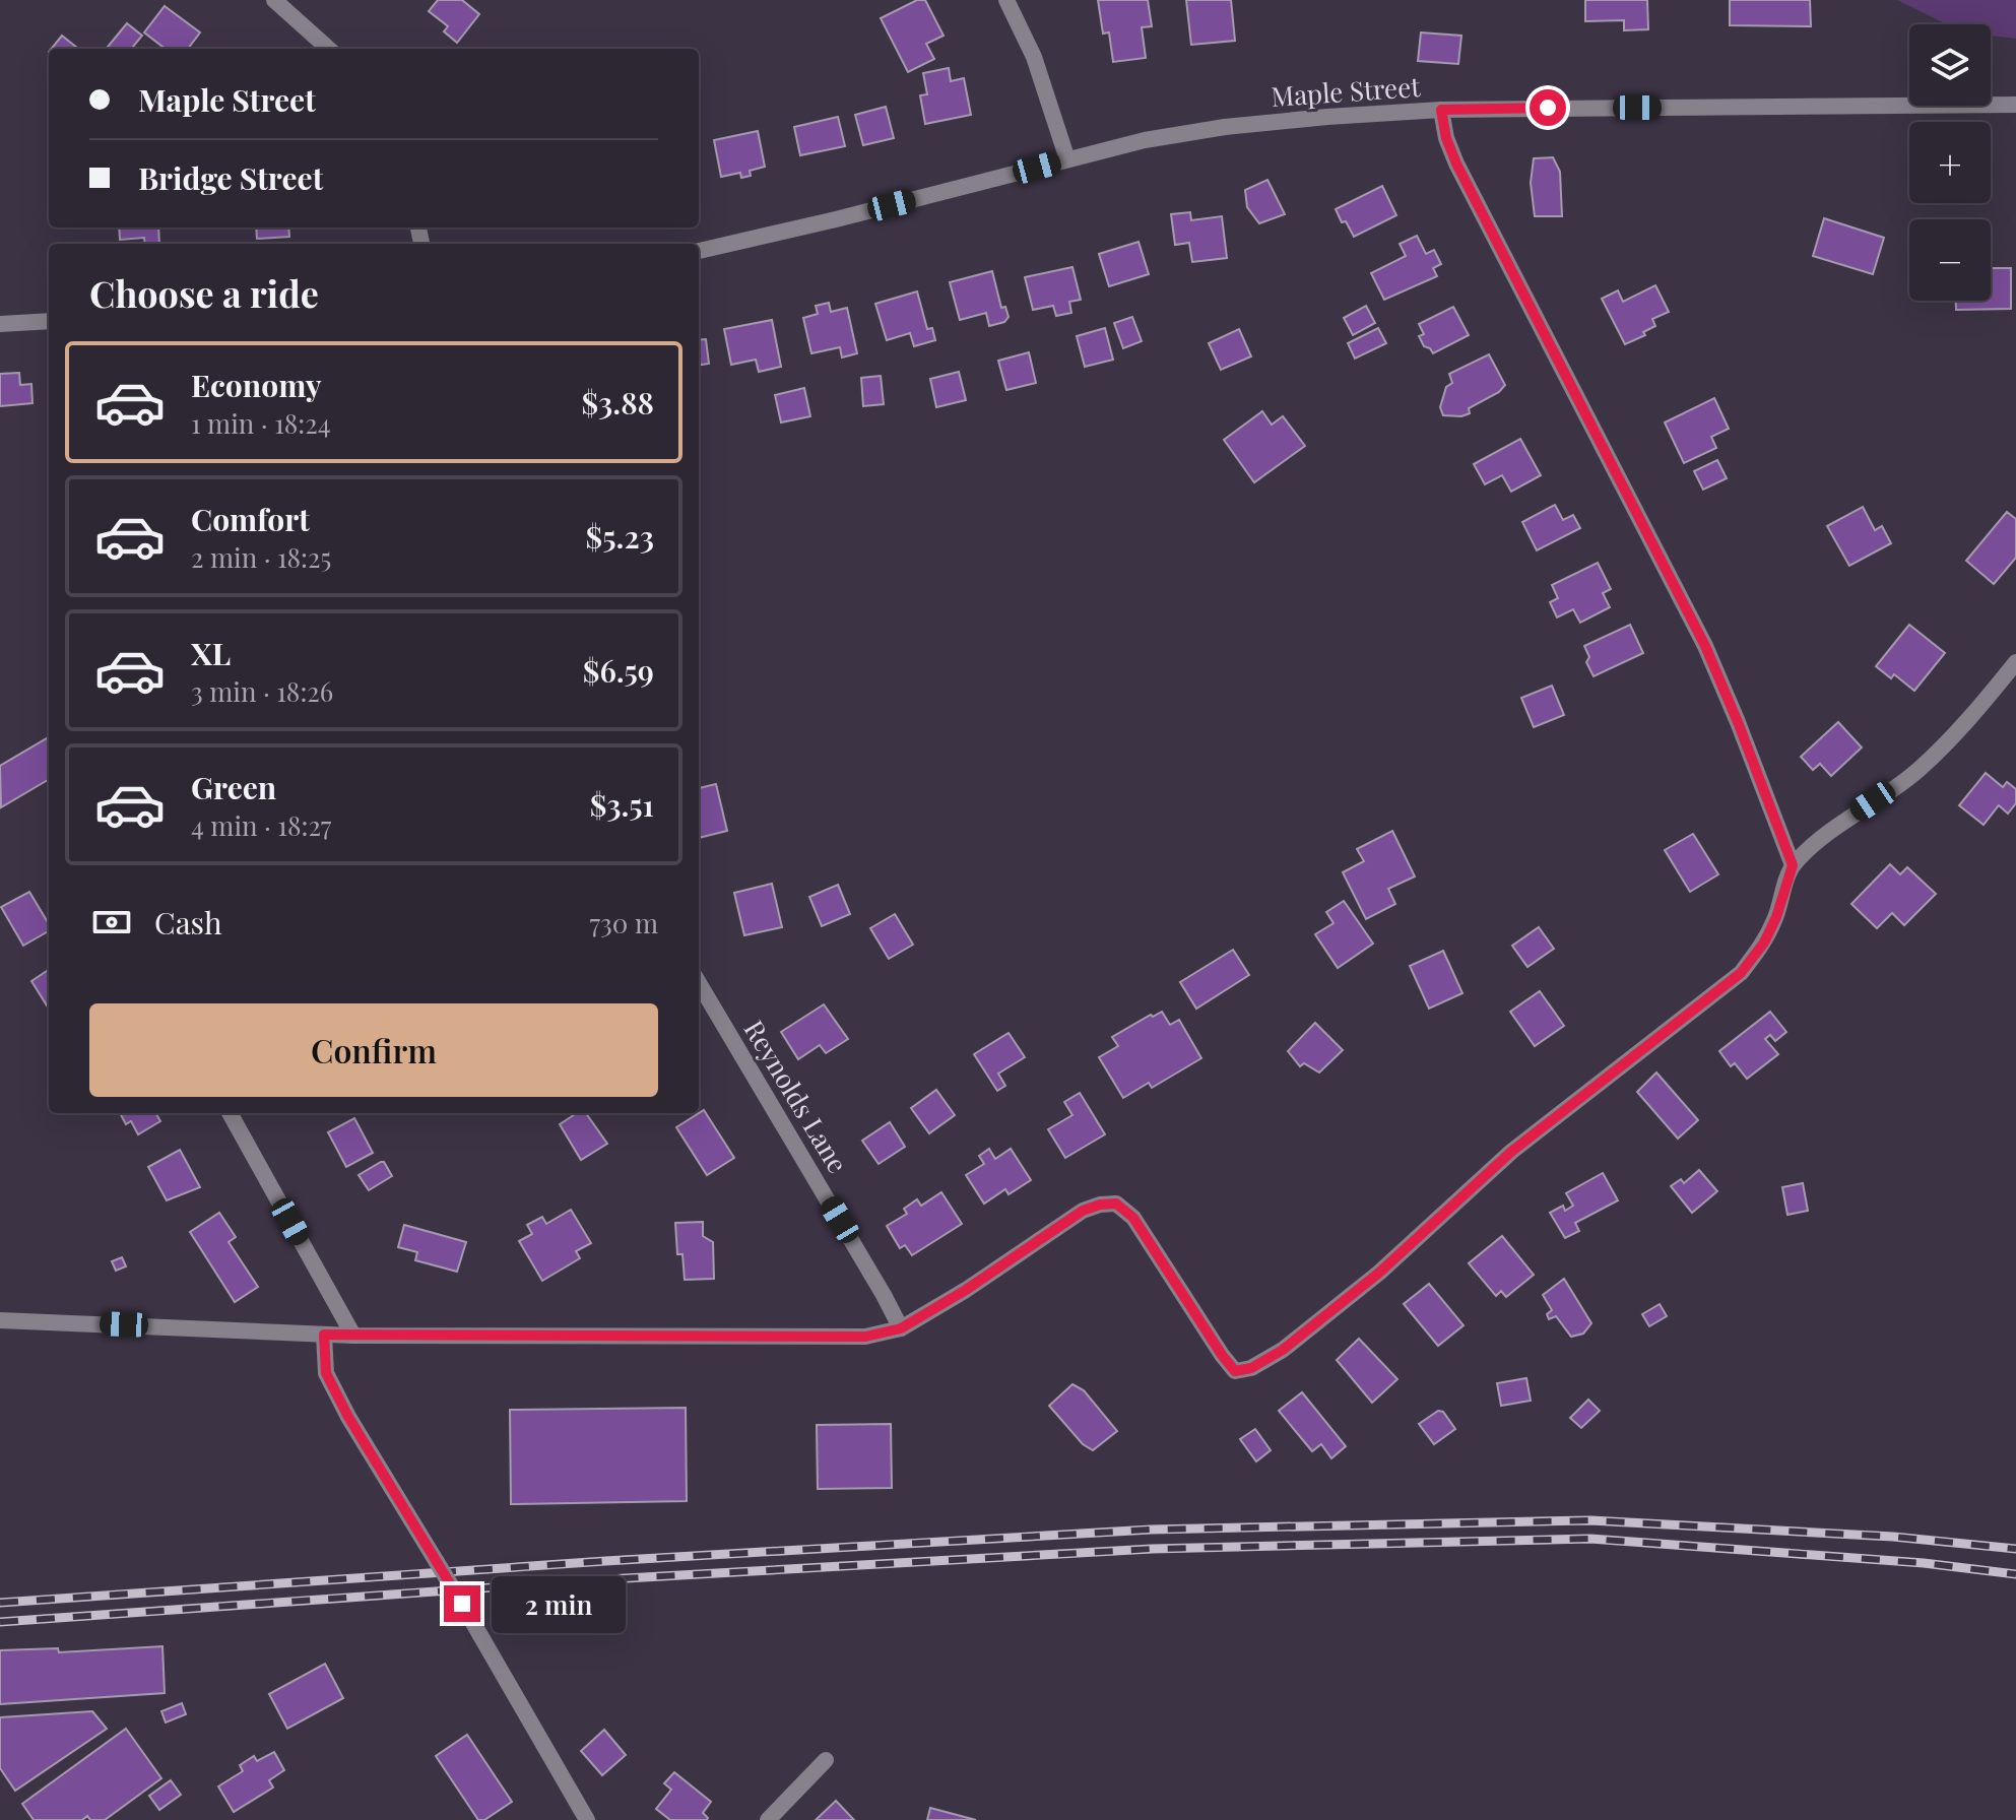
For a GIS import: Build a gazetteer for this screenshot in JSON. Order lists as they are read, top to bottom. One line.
{"streets":{"street":["Maple Street","Reynolds Lane"]},"page":{"map_buttons":["+","−"],"banner":["Maple Street","Bridge Street"],"heading":"Choose a ride","list":[{"name":"Economy","note":"1 min · 18:24","value":"$3.88"},{"name":"Comfort","note":"2 min · 18:25","value":"$5.23"},{"name":"XL","note":"3 min · 18:26","value":"$6.59"},{"name":"Green","note":"4 min · 18:27","value":"$3.51"}],"pay":["Cash","730 m"],"buttons":"Confirm","bubble":"2 min"}}
